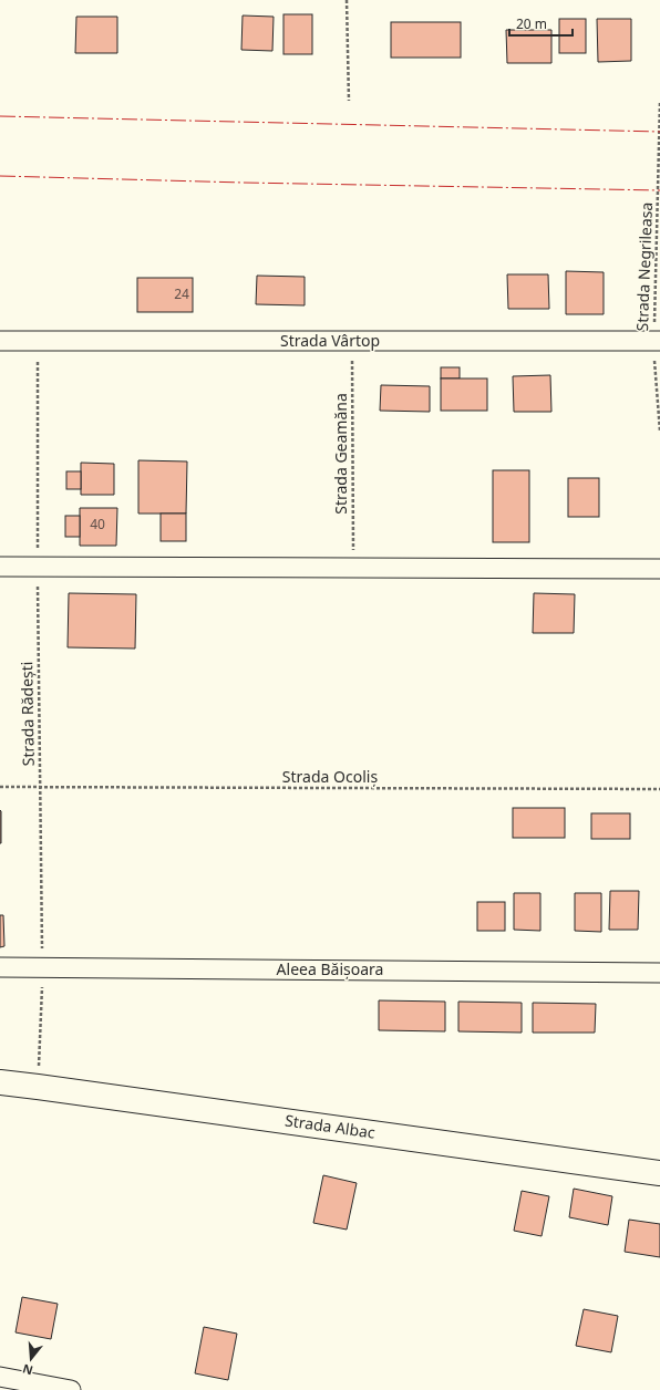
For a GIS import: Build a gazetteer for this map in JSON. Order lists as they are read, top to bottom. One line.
{"streets":{"street":["Strada Vârtop","Aleea Băișoara","Strada Albac"],"path":["Strada Negrileasa","Strada Geamăna","Strada Rădești","Strada Ocoliș"]},"crossings":[["Strada Negrileasa","Strada Vârtop"],["Strada Vârtop","Strada Geamăna"],["Strada Vârtop","Strada Rădești"],["Strada Rădești","Strada Ocoliș"],["Strada Rădești","Aleea Băișoara"],["Strada Rădești","Strada Albac"]],"house_numbers":["24","40"],"scale_bar":"20 m","north":"bottom"}
